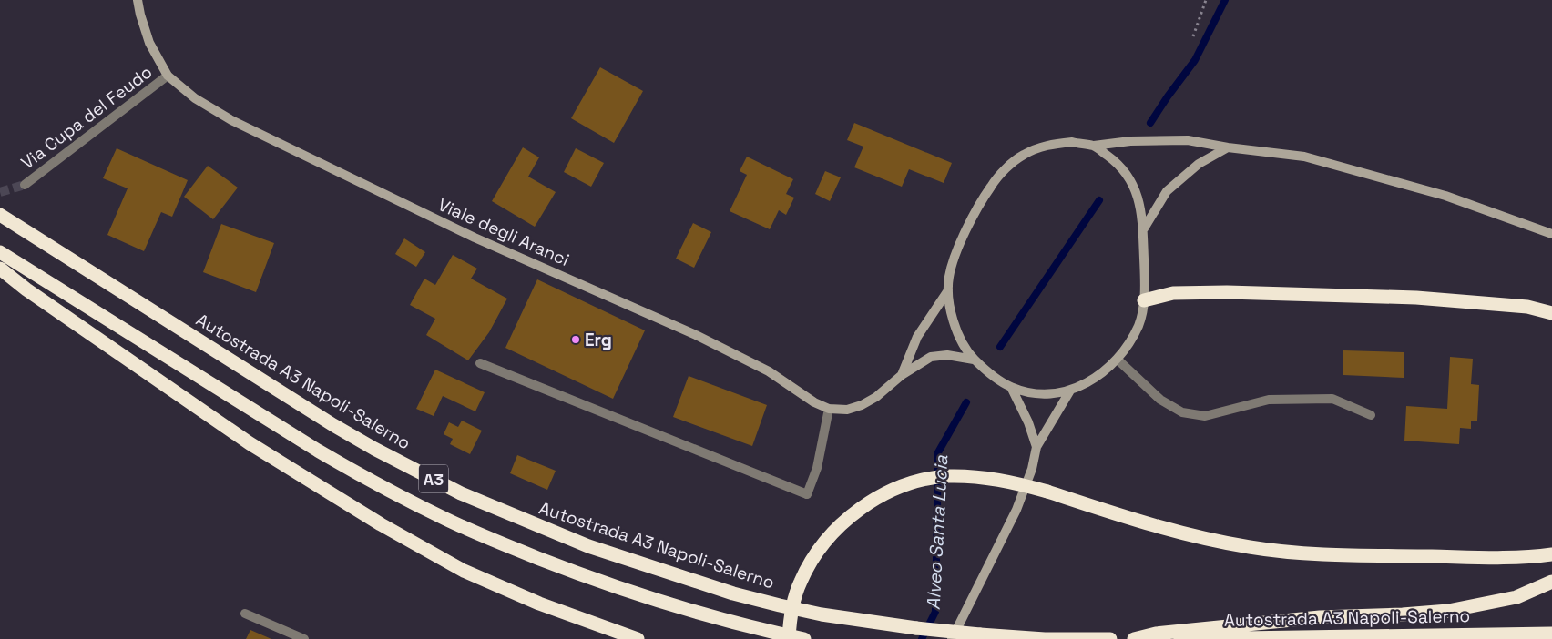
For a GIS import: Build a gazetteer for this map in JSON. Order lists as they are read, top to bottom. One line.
{"streets":{"highway":["Autostrada A3 Napoli-Salerno","A3"],"main road":["Viale degli Aranci"],"street":["Via Cupa del Feudo"]},"crossings":[["Via Cupa del Feudo","Viale degli Aranci"]],"water":["Alveo Santa Lucia"],"places":["Erg"]}
